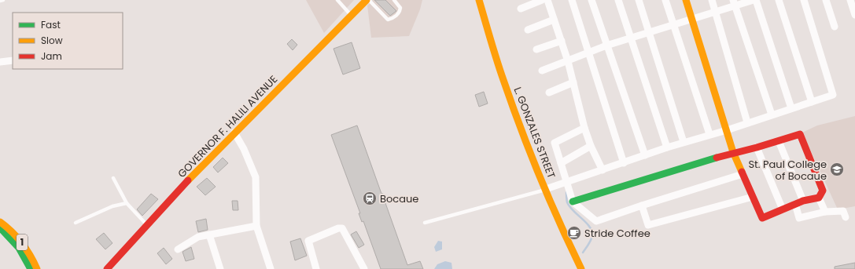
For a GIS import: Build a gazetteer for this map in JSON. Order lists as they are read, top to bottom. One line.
{"streets":{"main road":["GOVERNOR F. HALILI AVENUE","L. GONZALES STREET","1"]},"places":{"school or university":["St. Paul College of Bocaue"],"station":["Bocaue"],"cafe":["Stride Coffee"]},"legend":["Fast","Slow","Jam"]}
